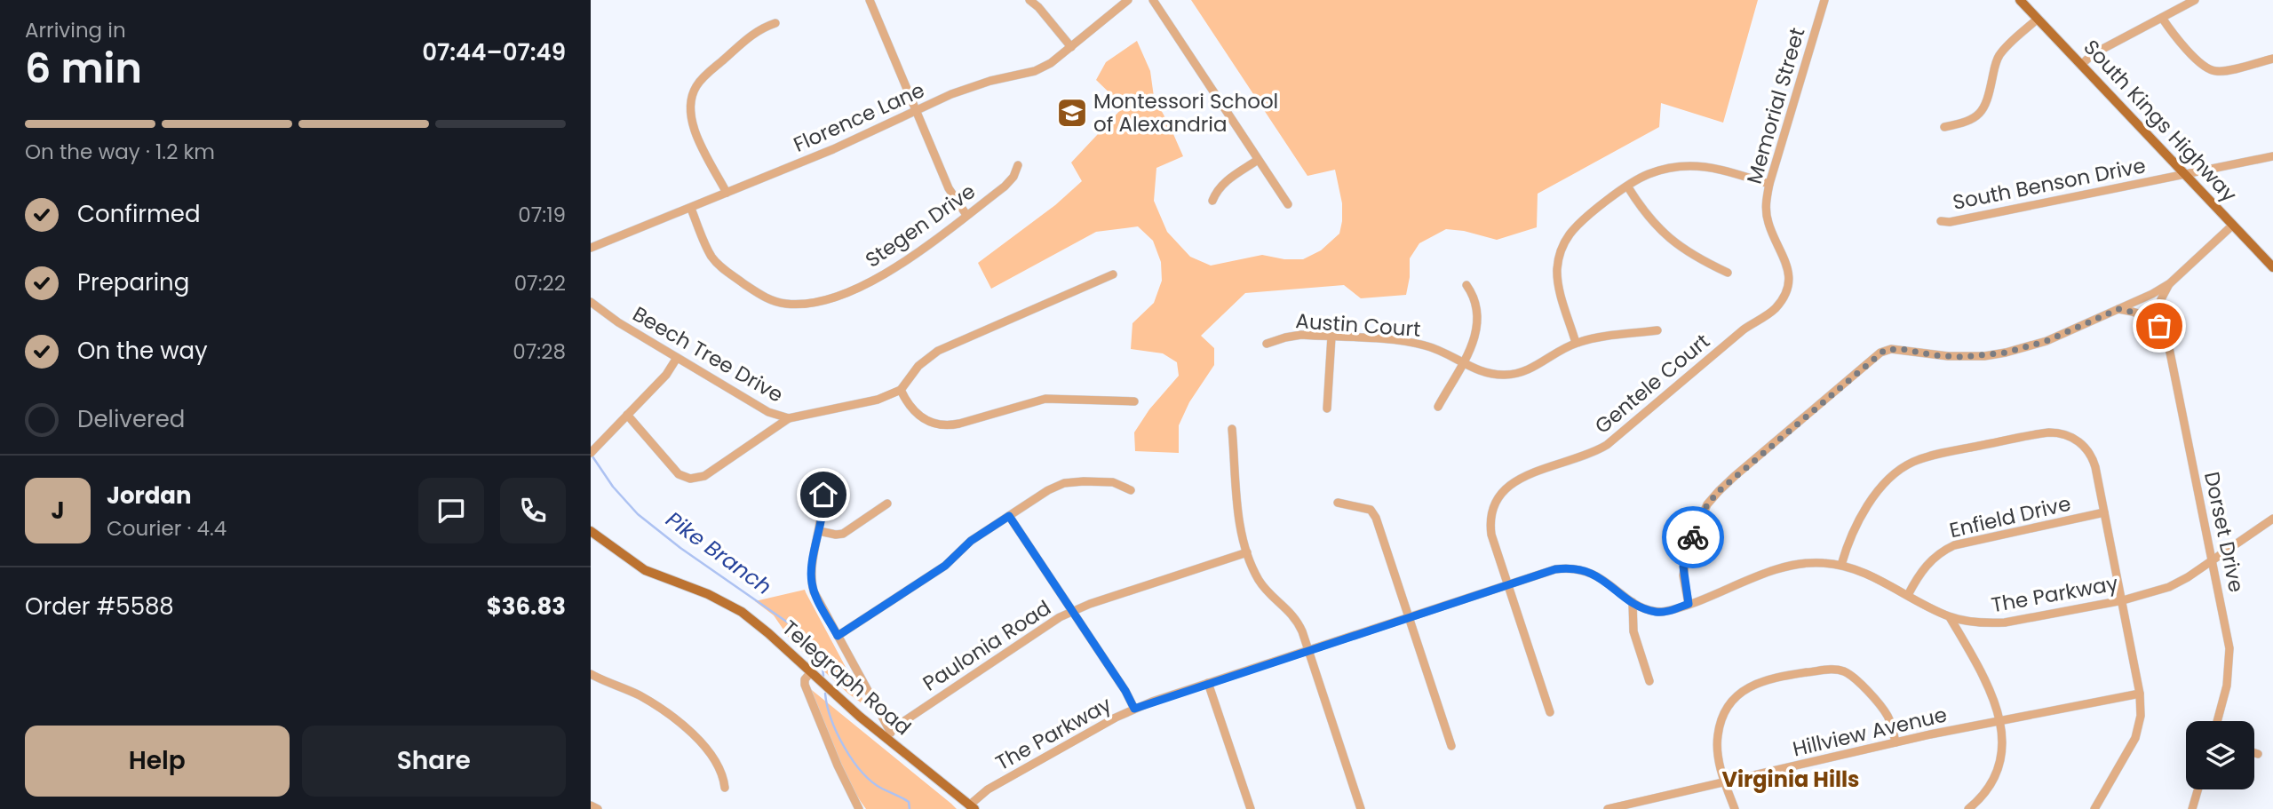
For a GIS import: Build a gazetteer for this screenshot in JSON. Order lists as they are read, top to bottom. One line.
{"streets":{"main road":["South Kings Highway","Telegraph Road"],"street":["Memorial Street","Florence Lane","South Benson Drive","Stegen Drive","Austin Court","Beech Tree Drive","Gentele Court","Enfield Drive","Dorset Drive","The Parkway","Paulonia Road","Hillview Avenue"]},"crossings":[["Memorial Street","Gentele Court"],["Florence Lane","Stegen Drive"],["South Kings Highway","South Benson Drive"],["Gentele Court","The Parkway"],["Enfield Drive","The Parkway"],["Dorset Drive","The Parkway"],["The Parkway","Telegraph Road"],["Paulonia Road","Telegraph Road"]],"districts":["Virginia Hills"],"water":["Pike Branch"],"places":{"school or university":["Montessori School of Alexandria"]},"page":{"heading":["6 min","Arriving in","07:44–07:49"],"panel":["Jordan","Courier · 4.4","Order #5588","$36.83"],"bar":"On the way · 1.2 km","list":[["Confirmed","07:19"],["Preparing","07:22"],["On the way","07:28"],"Delivered"],"round":"J","buttons":["Help","Share"]}}
